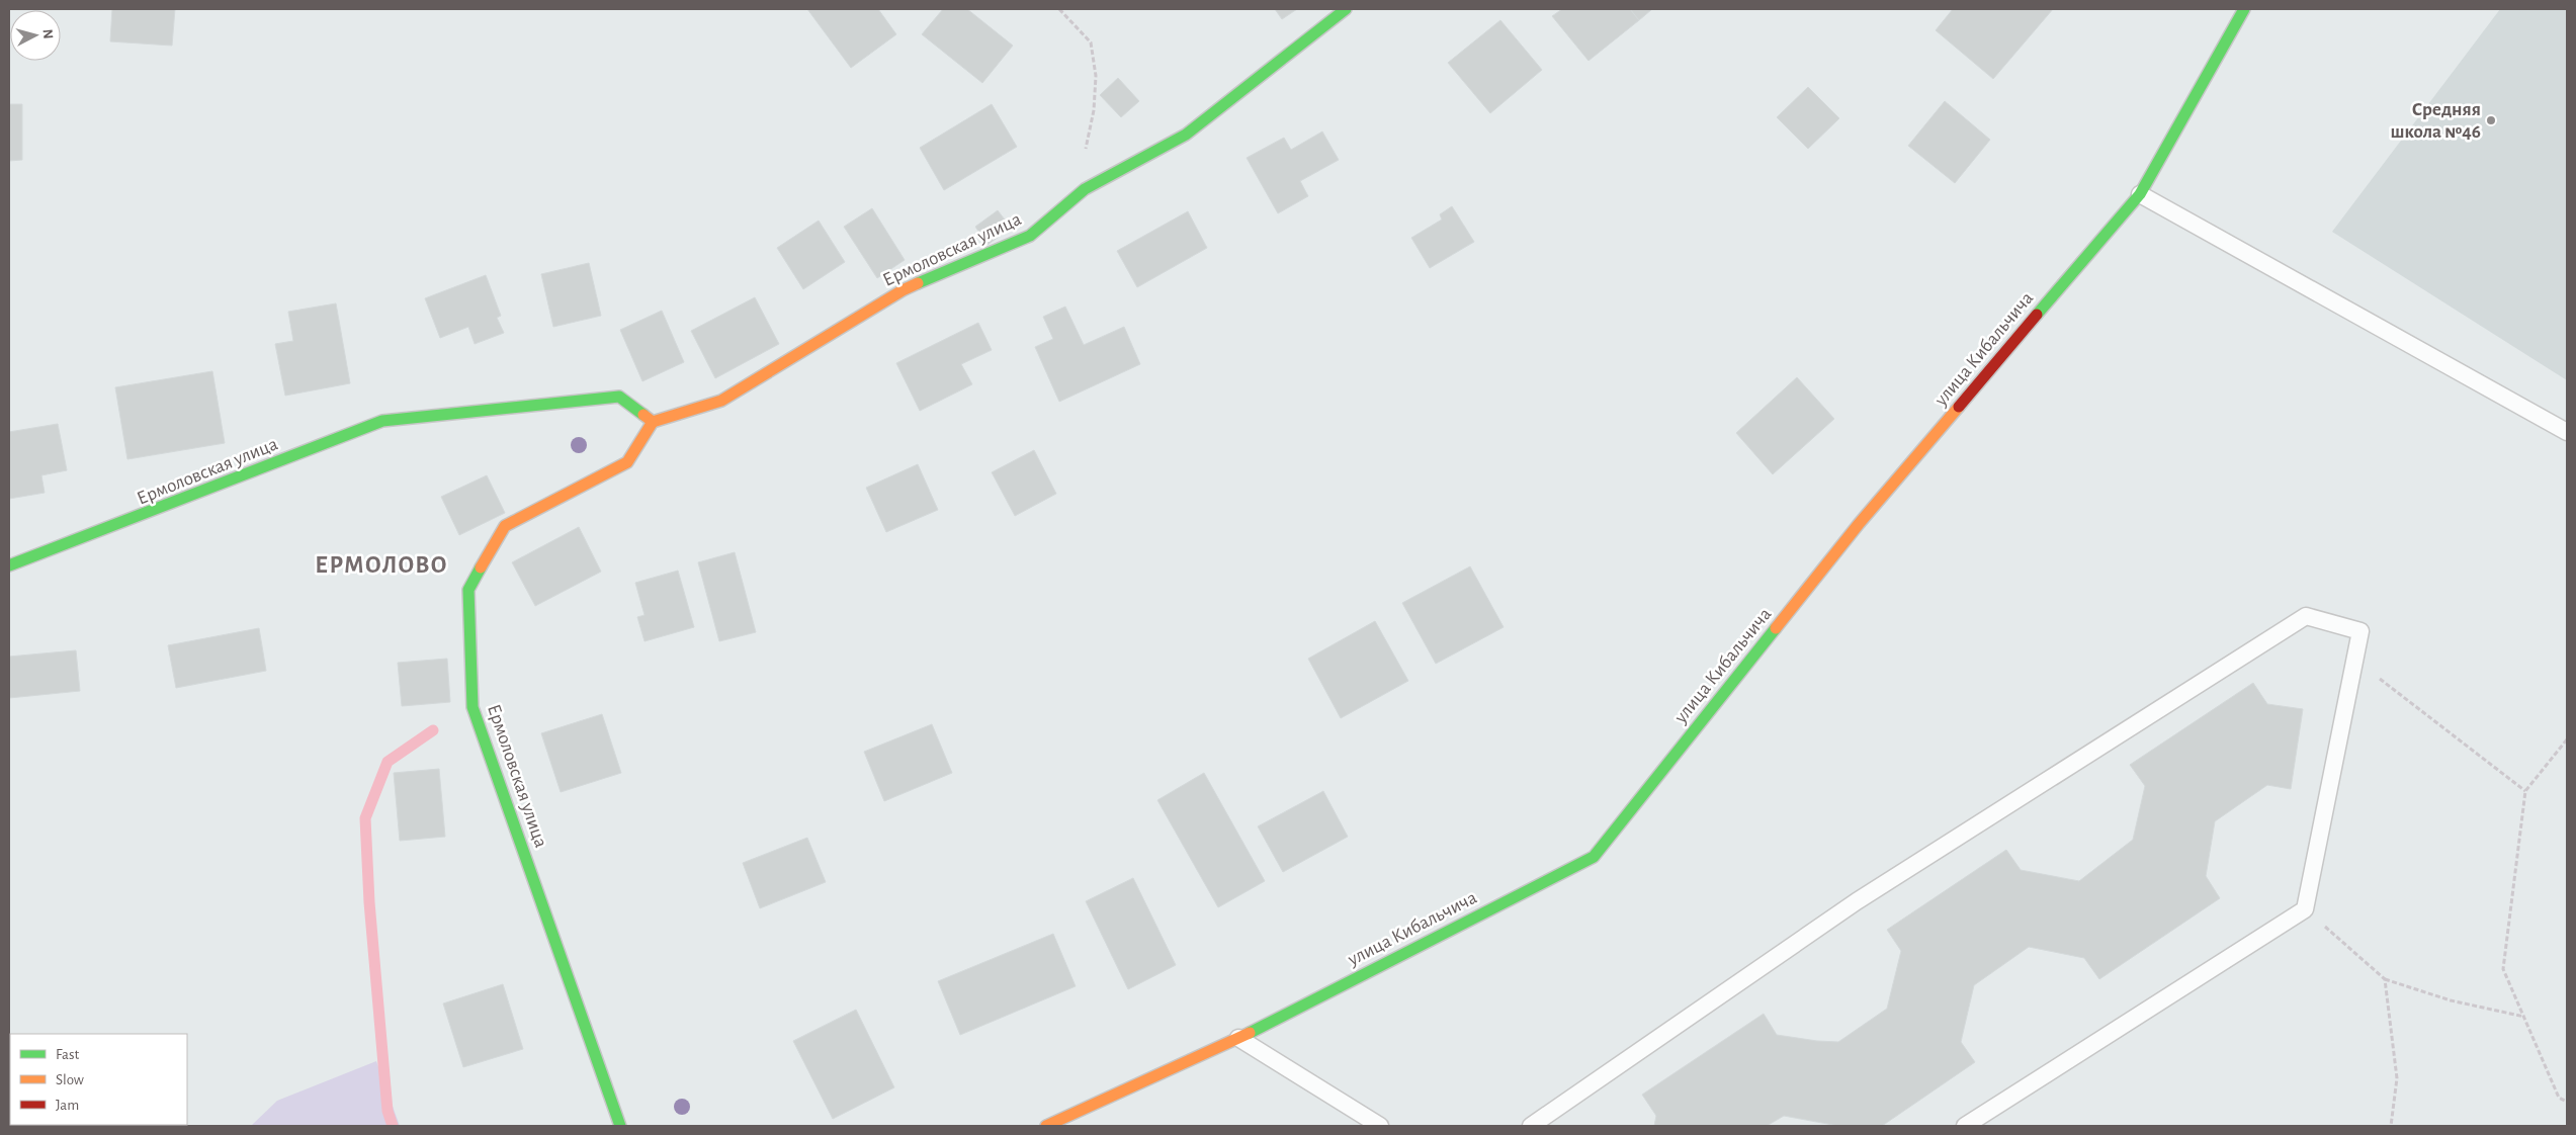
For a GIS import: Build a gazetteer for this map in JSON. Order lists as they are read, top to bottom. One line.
{"streets":{"street":["Ермоловская улица","улица Кибальчича"]},"districts":["ЕРМОЛОВО"],"places":["Средняя школа №46"],"legend":["Fast","Slow","Jam"],"north":"right"}
